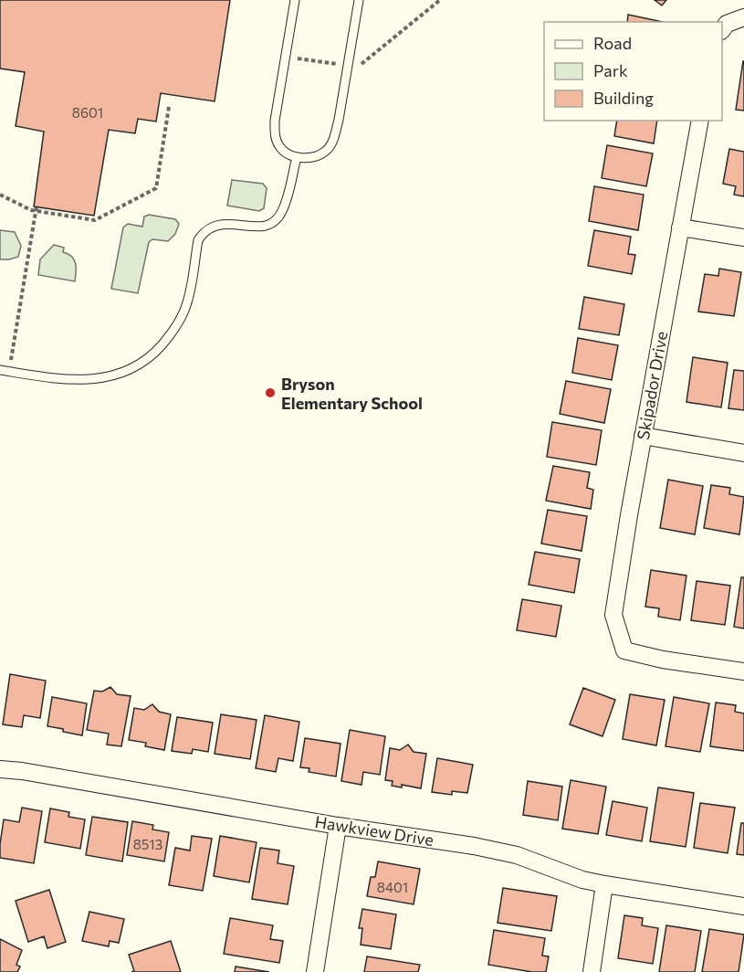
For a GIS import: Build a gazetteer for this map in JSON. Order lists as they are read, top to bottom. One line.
{"streets":{"street":["Skipador Drive","Hawkview Drive"]},"places":["Bryson Elementary School"],"house_numbers":["8601","8513","8401"],"legend":["Road","Park","Building"]}
